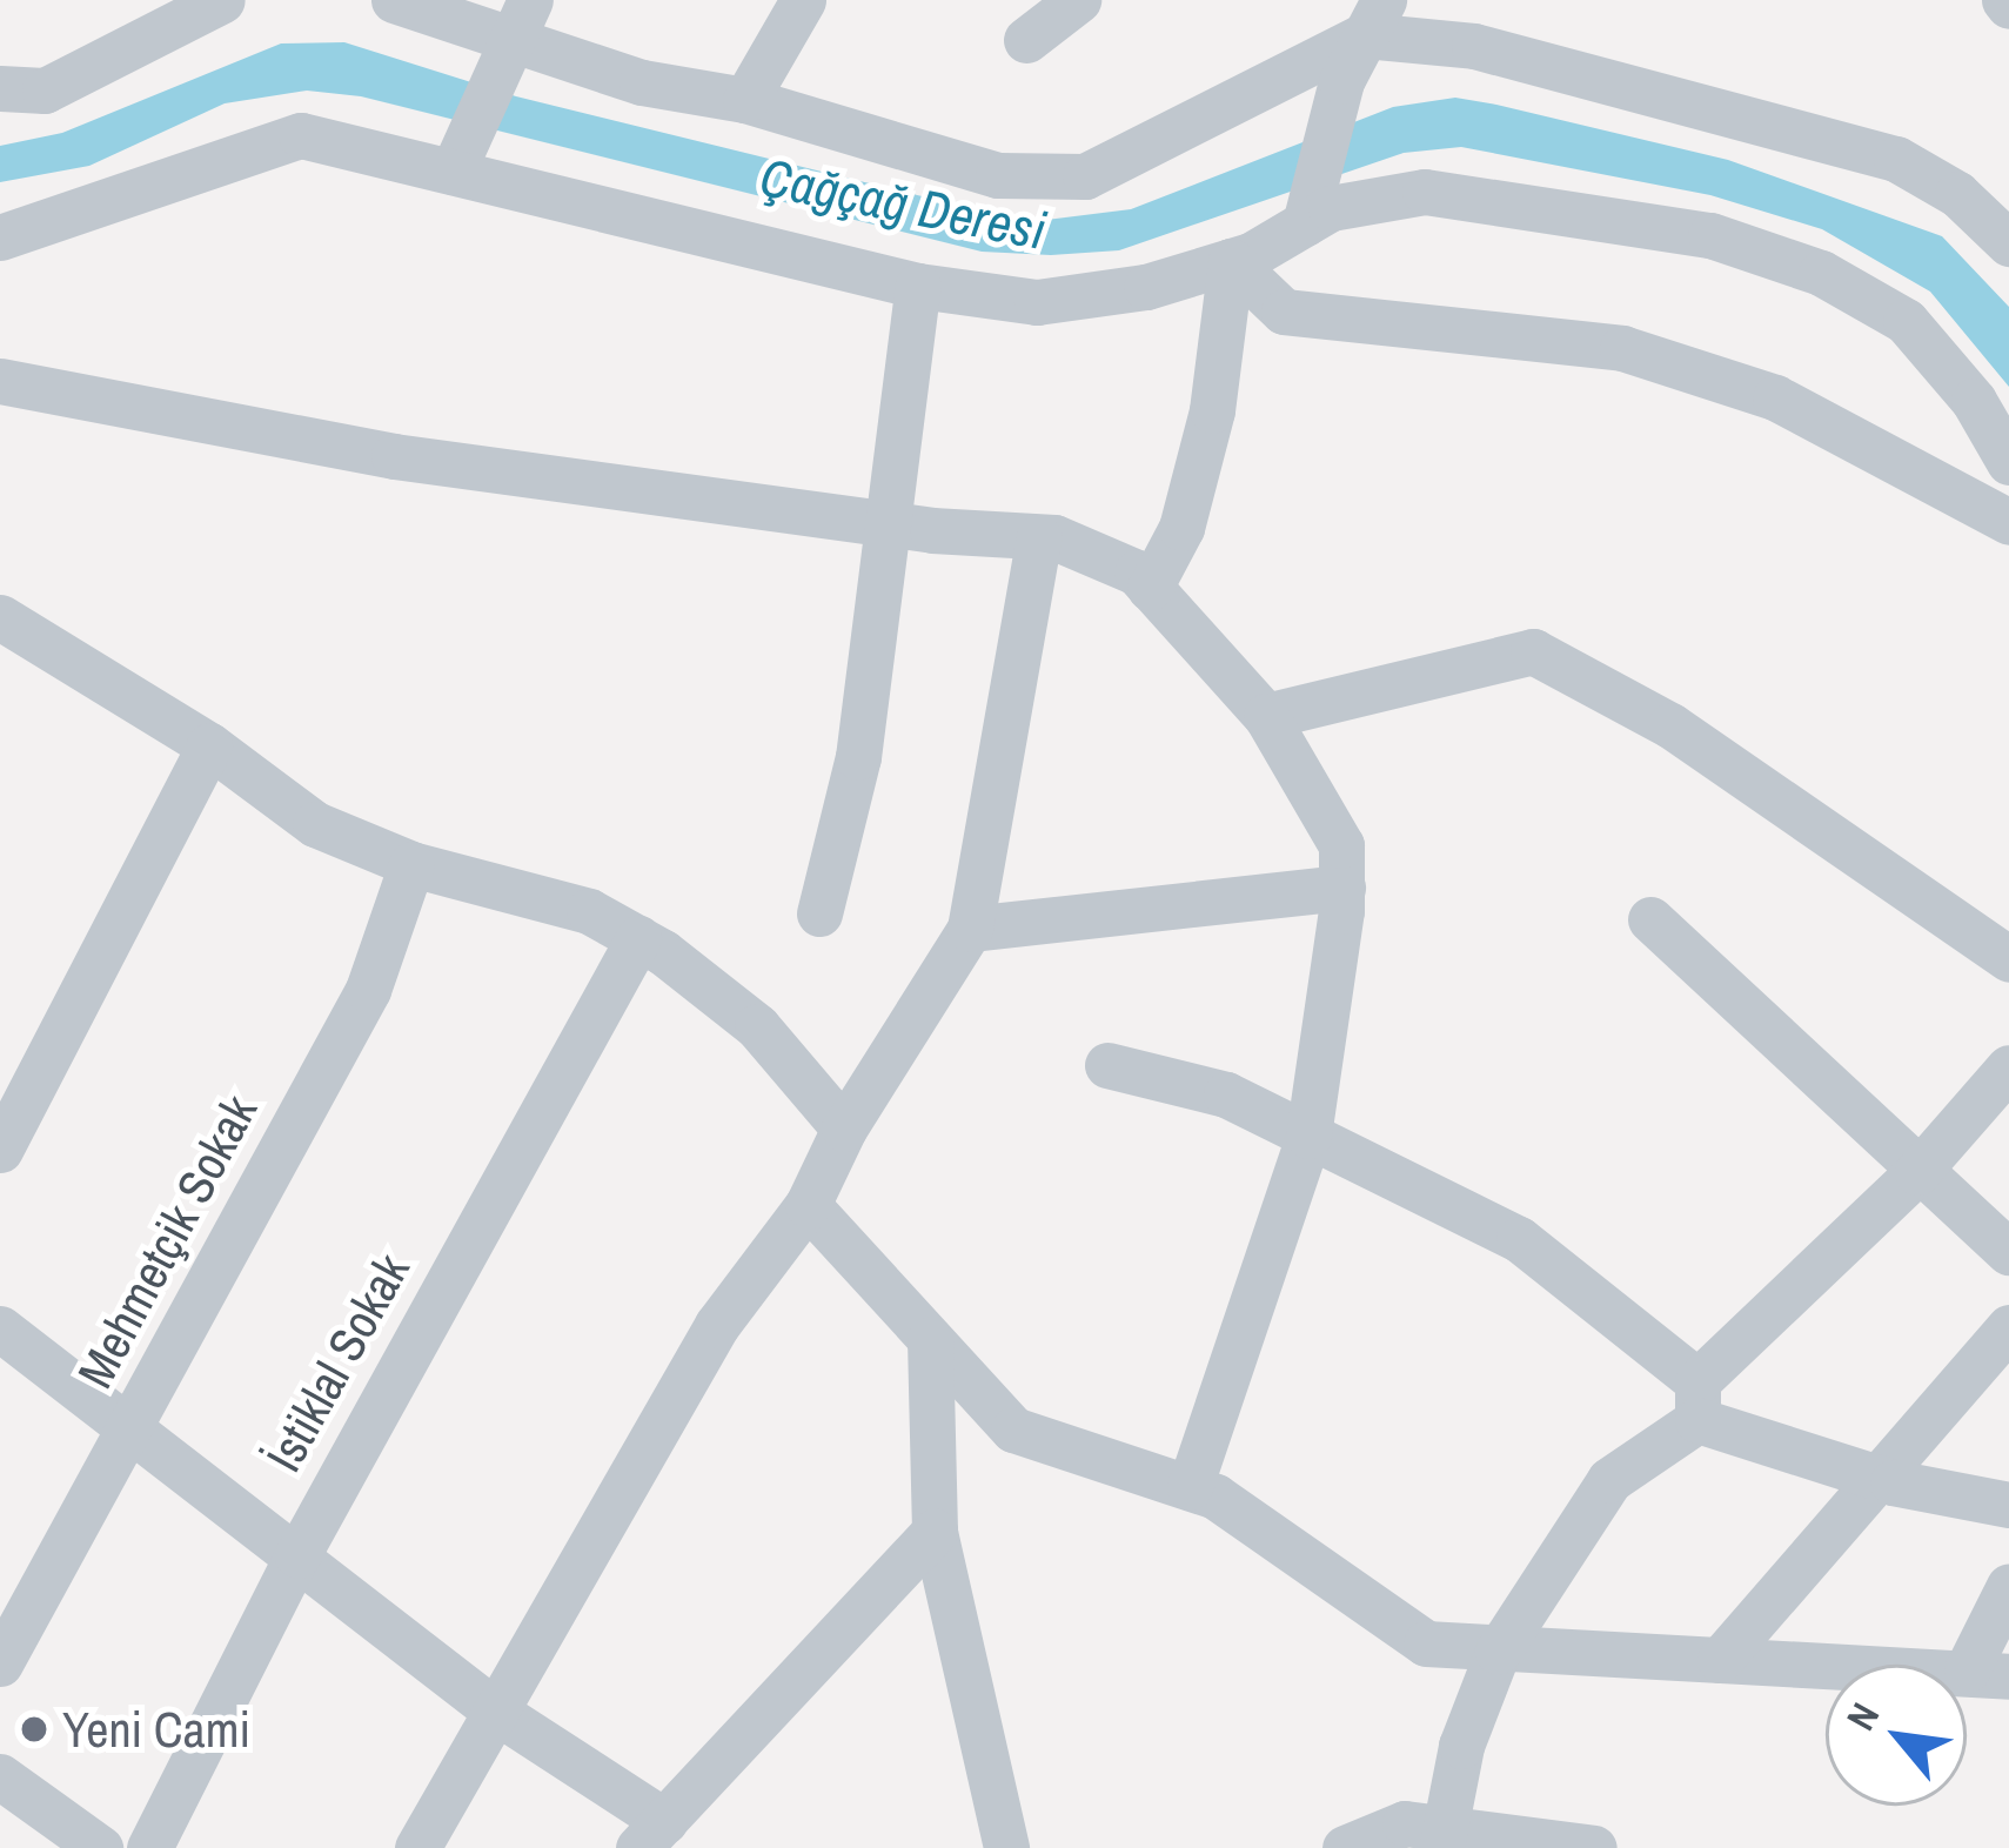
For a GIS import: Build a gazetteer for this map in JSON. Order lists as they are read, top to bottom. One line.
{"streets":{"street":["Mehmetçik Sokak","İstiklal Sokak"]},"water":["Çağçağ Deresi"],"places":["Yeni Cami"],"north":"top left"}
